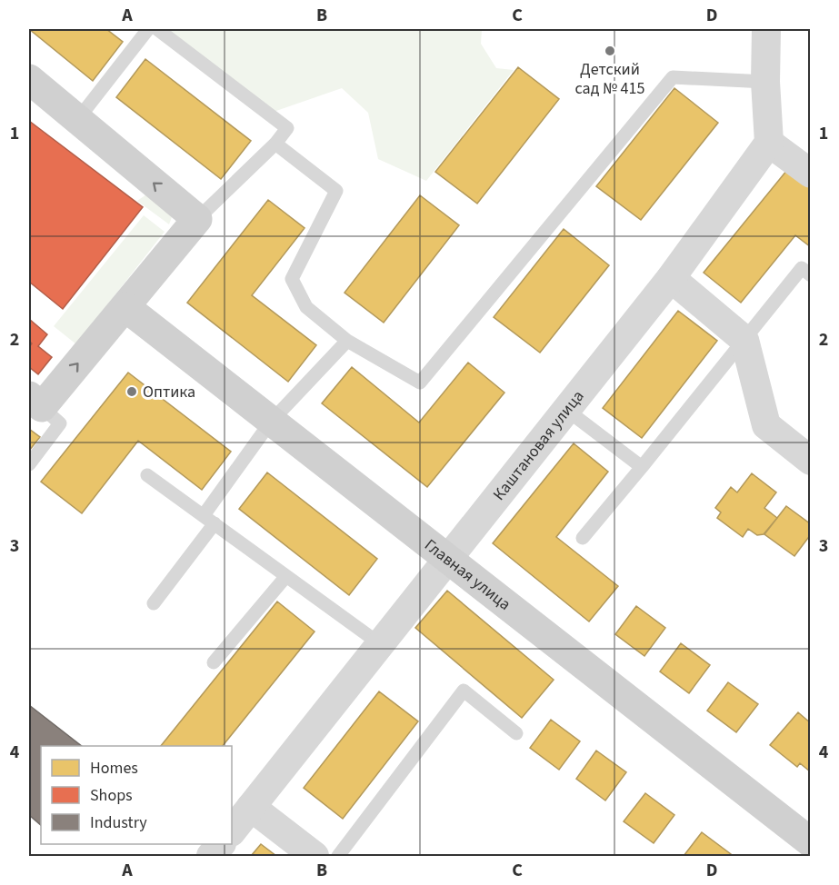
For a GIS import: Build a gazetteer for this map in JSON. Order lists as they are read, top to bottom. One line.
{"streets":{"street":["Каштановая улица","Главная улица"]},"crossings":[["Каштановая улица","Главная улица"]],"places":["Детский сад № 415","Оптика"],"legend":["Homes","Shops","Industry"],"grid":{"columns":["A","B","C","D"],"rows":["1","2","3","4"]}}
